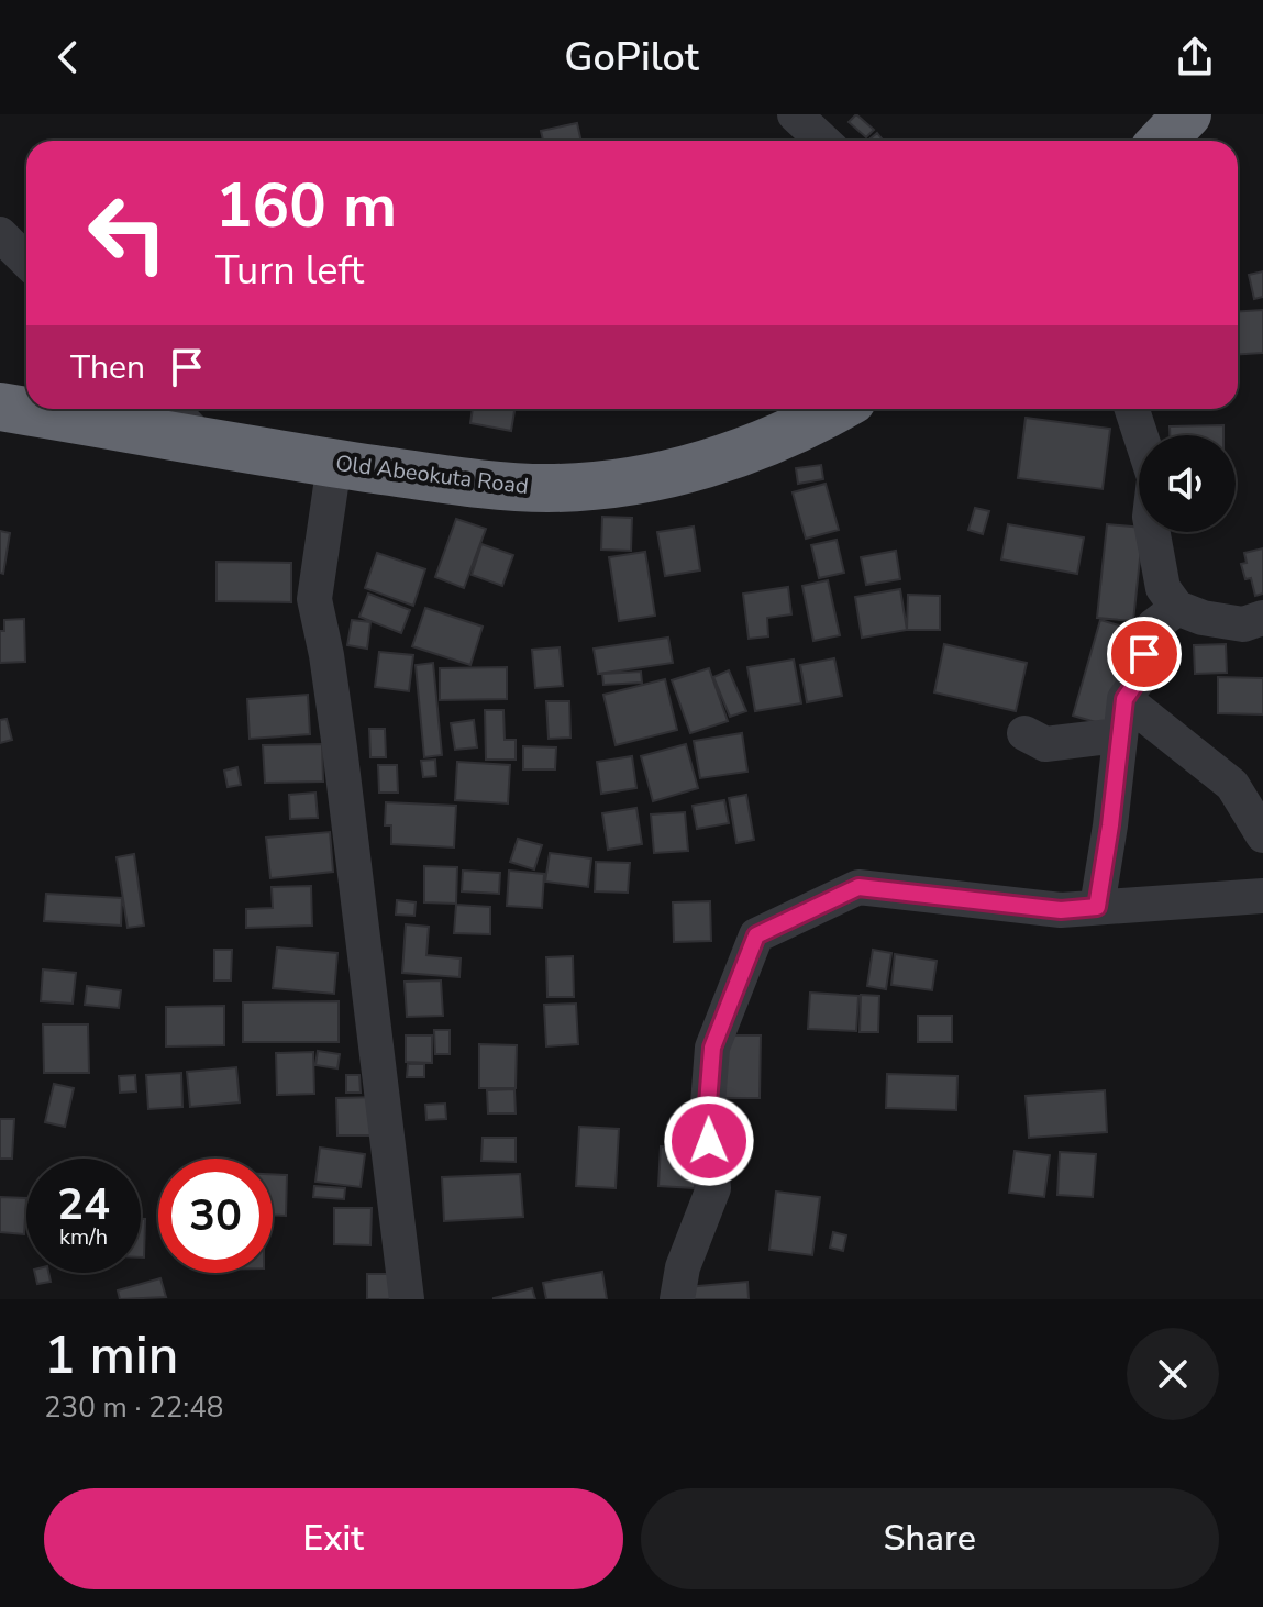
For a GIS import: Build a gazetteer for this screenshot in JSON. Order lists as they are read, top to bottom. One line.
{"streets":{"highway":["Old Abeokuta Road"]},"page":{"header":"GoPilot","turn":["160 m","Turn left"],"then":"Then","speed":"24 km/h","limit":"30","heading":["1 min","230 m · 22:48"],"buttons":["Exit","Share"]}}
